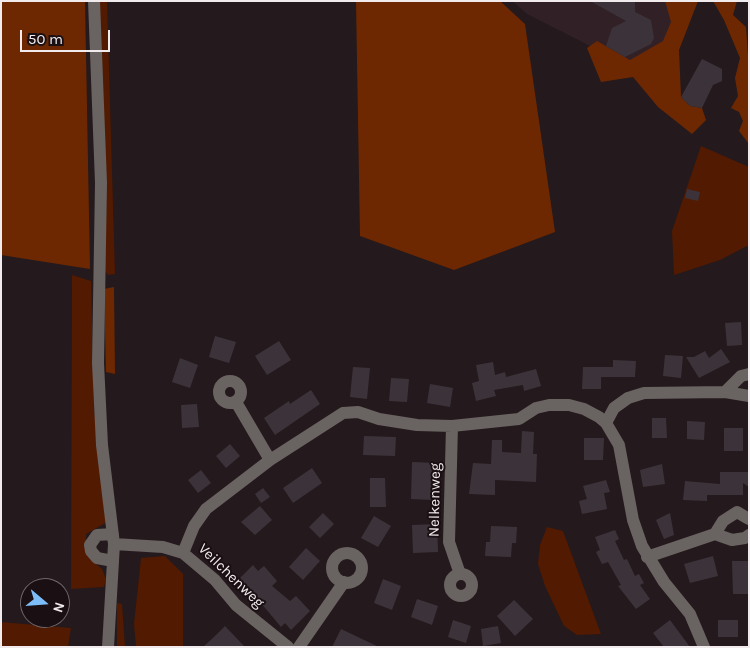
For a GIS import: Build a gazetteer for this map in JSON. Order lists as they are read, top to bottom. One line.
{"streets":{"street":["Nelkenweg","Veilchenweg"]},"scale_bar":"50 m","north":"right"}
